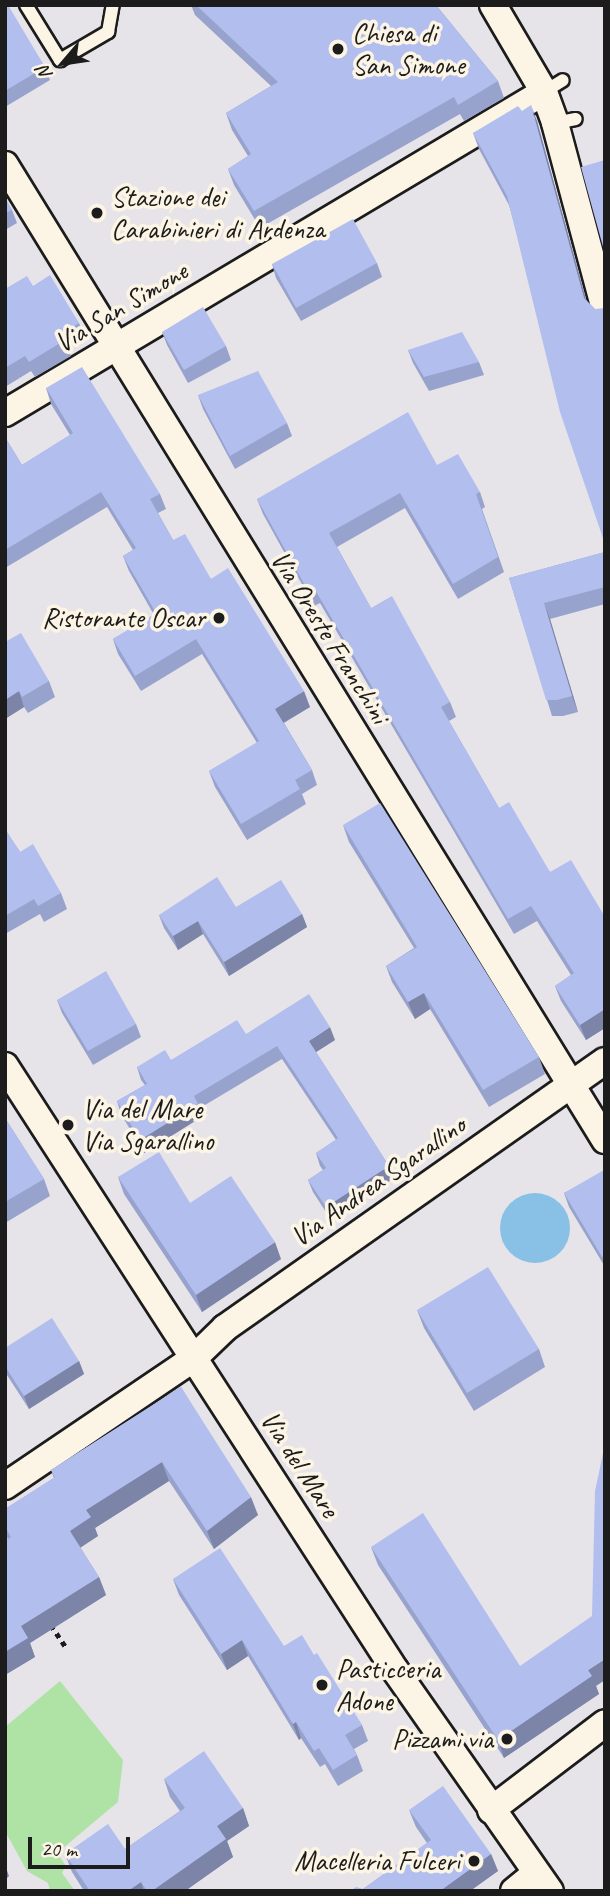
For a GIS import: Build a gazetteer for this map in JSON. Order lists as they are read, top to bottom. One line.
{"streets":{"street":["Via San Simone","Via Oreste Franchini","Via Andrea Sgarallino","Via del Mare"]},"crossings":[["Via San Simone","Via Oreste Franchini"],["Via Oreste Franchini","Via Andrea Sgarallino"],["Via Andrea Sgarallino","Via del Mare"]],"places":["Chiesa di San Simone","Stazione dei Carabinieri di Ardenza","Ristorante Oscar","Via del Mare Via Sgarallino","Pasticceria Adone","Pizzami via","Macelleria Fulceri"],"scale_bar":"20 m","north":"bottom left"}
